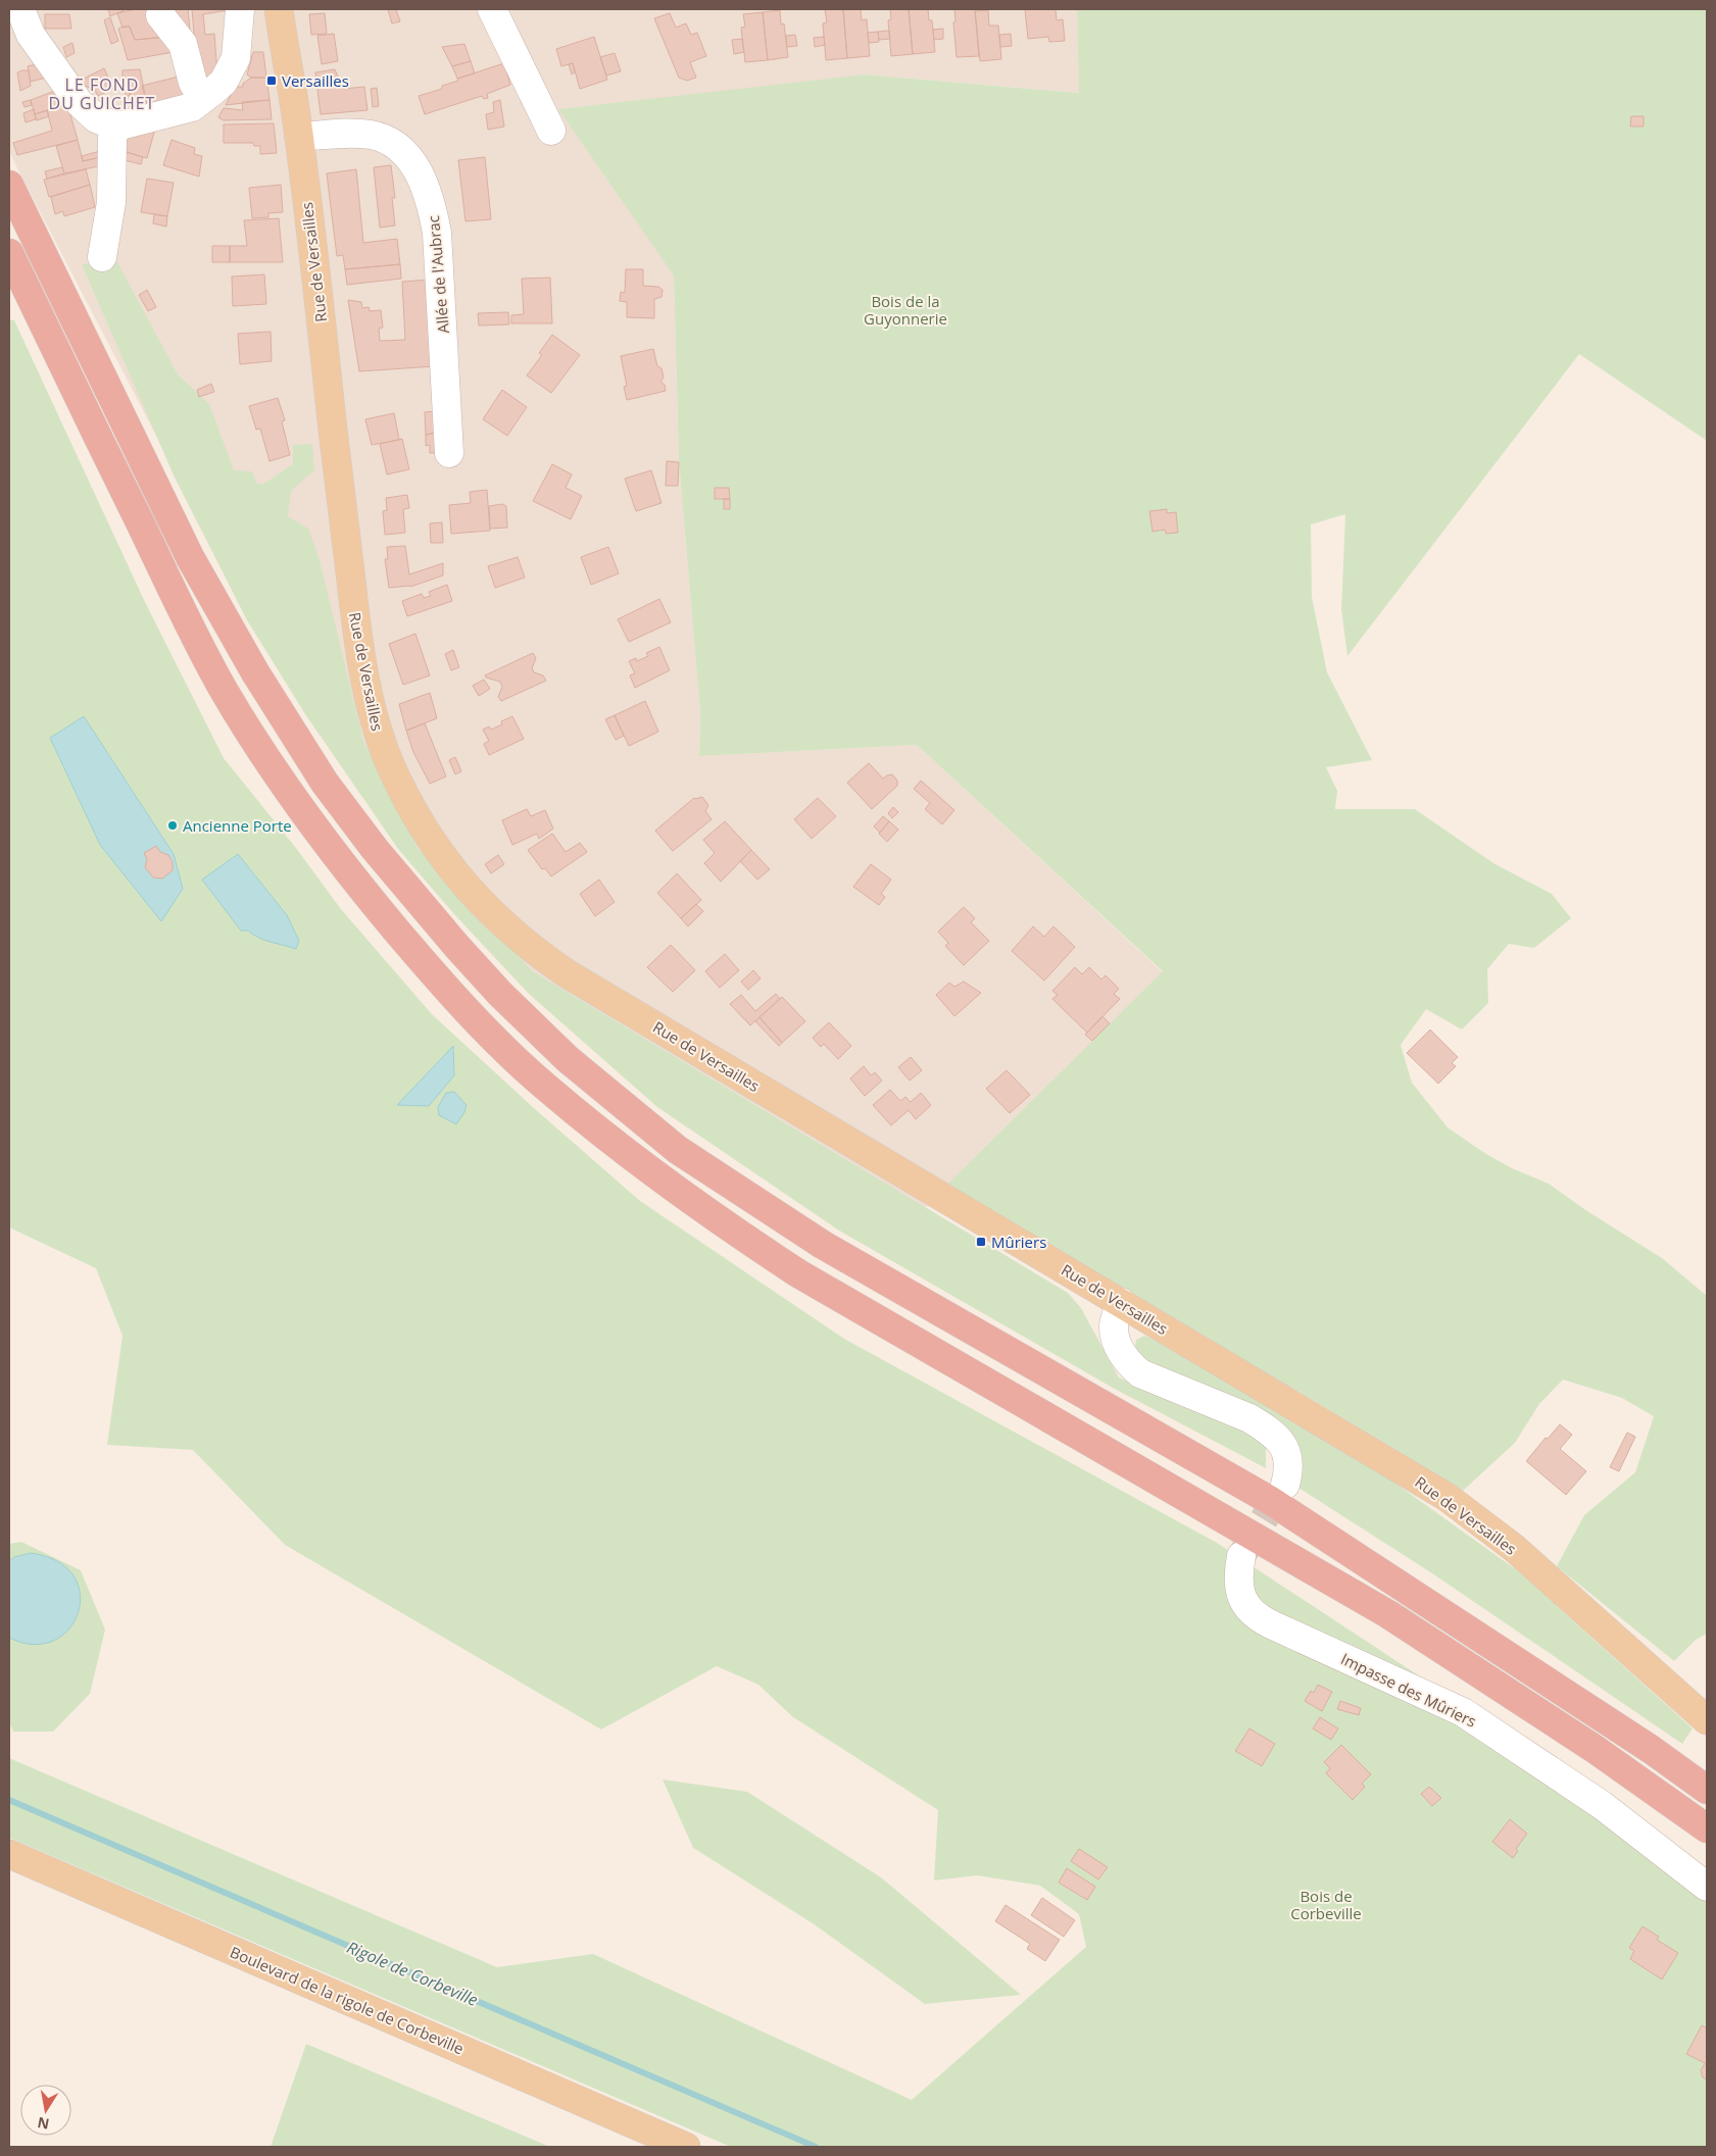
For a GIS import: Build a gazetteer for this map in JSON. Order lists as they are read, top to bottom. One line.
{"streets":{"main road":["Rue de Versailles","Boulevard de la rigole de Corbeville"],"street":["Allée de l'Aubrac","Impasse des Mûriers"]},"crossings":[["Rue de Versailles","Allée de l'Aubrac"]],"districts":["LE FOND DU GUICHET"],"water":["Rigole de Corbeville"],"parks":["Bois de la Guyonnerie","Bois de Corbeville"],"places":{"transit":["Versailles","Mûriers"],"other":["Ancienne Porte"]},"north":"bottom"}
